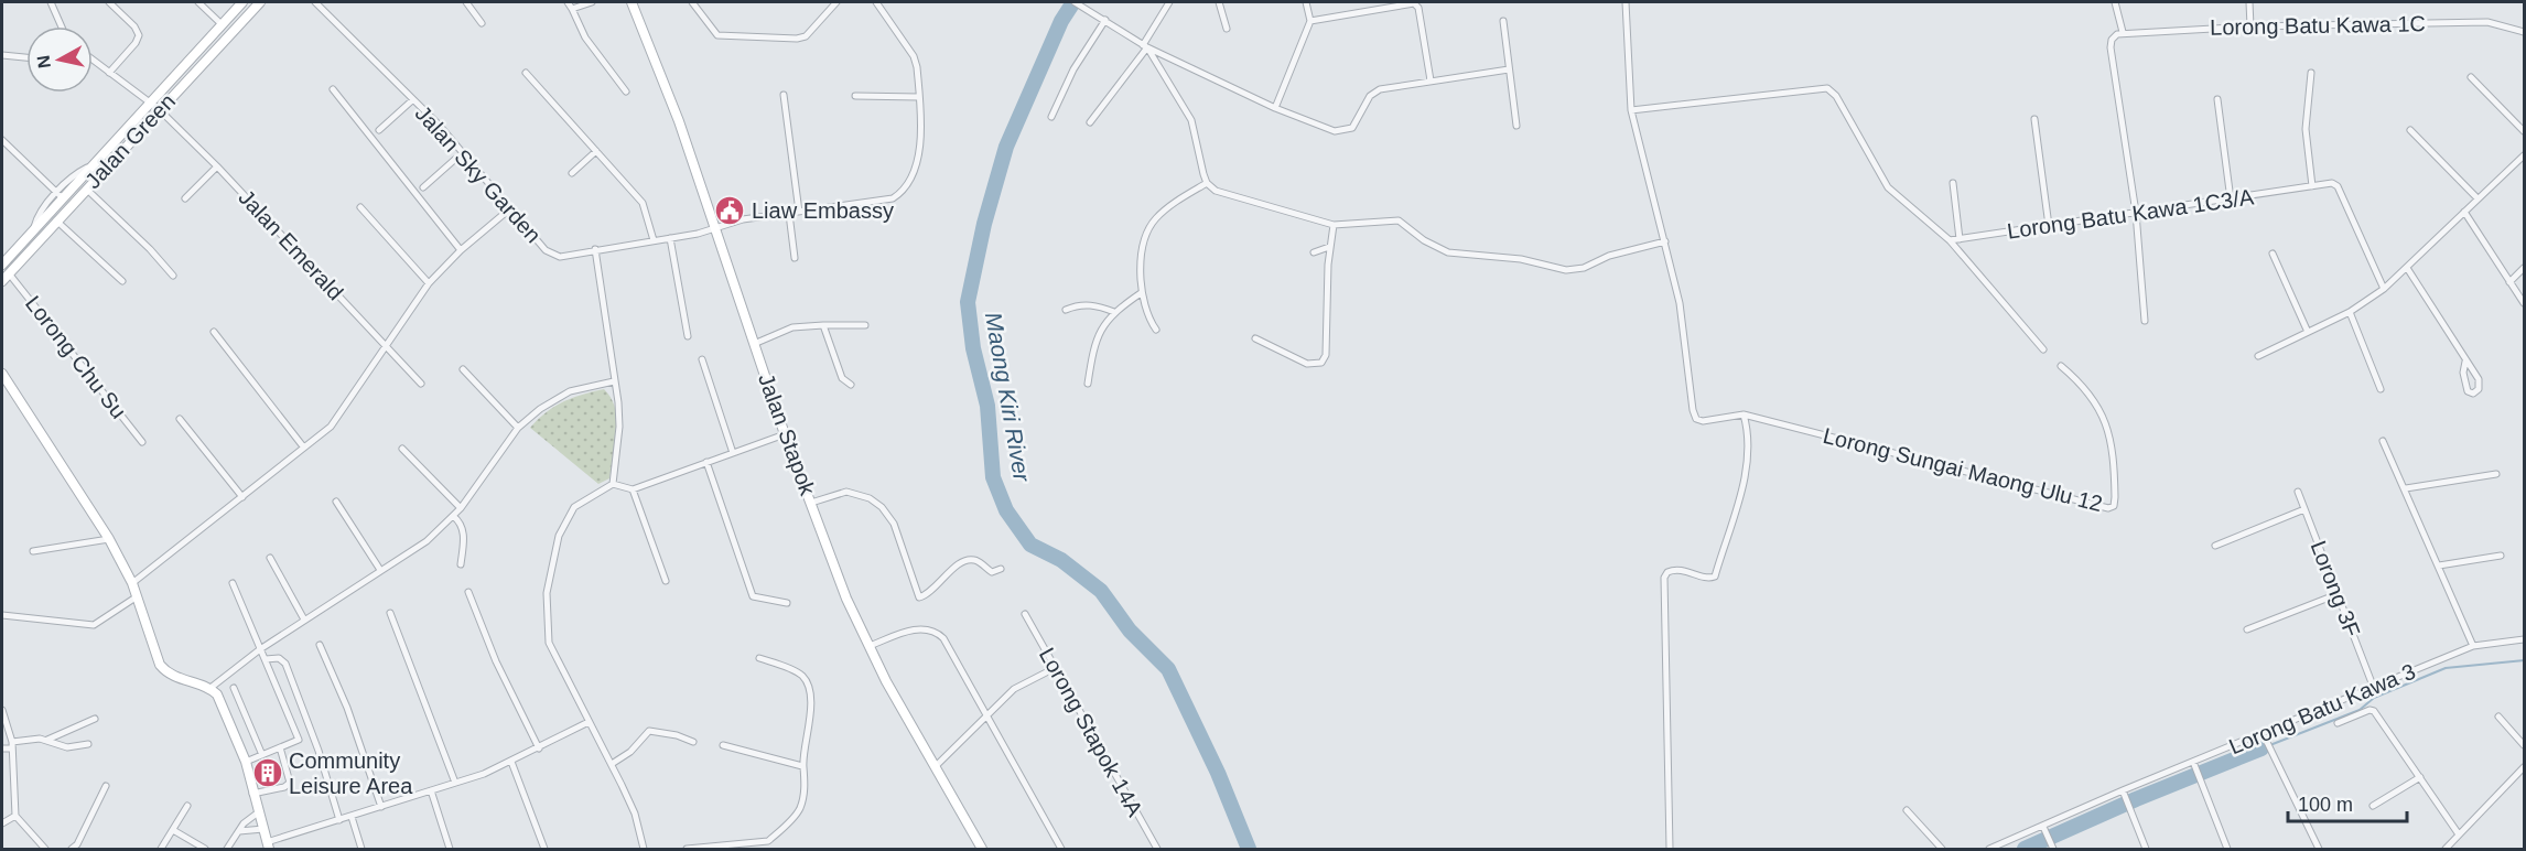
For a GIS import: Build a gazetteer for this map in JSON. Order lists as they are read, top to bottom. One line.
{"streets":{"main road":["Jalan Green","Jalan Stapok"],"street":["Lorong Batu Kawa 1C","Jalan Sky Garden","Lorong Batu Kawa 1C3/A","Jalan Emerald","Lorong Chu Su","Lorong Sungai Maong Ulu 12","Lorong 3F","Lorong Batu Kawa 3","Lorong Stapok 14A"]},"crossings":[["Jalan Green","Jalan Emerald"],["Jalan Green","Lorong Chu Su"],["Jalan Sky Garden","Jalan Stapok"],["Lorong 3F","Lorong Batu Kawa 3"]],"water":["Maong Kiri River"],"places":{"public building":["Liaw Embassy"],"building":["Community Leisure Area"]},"scale_bar":"100 m","north":"left"}
